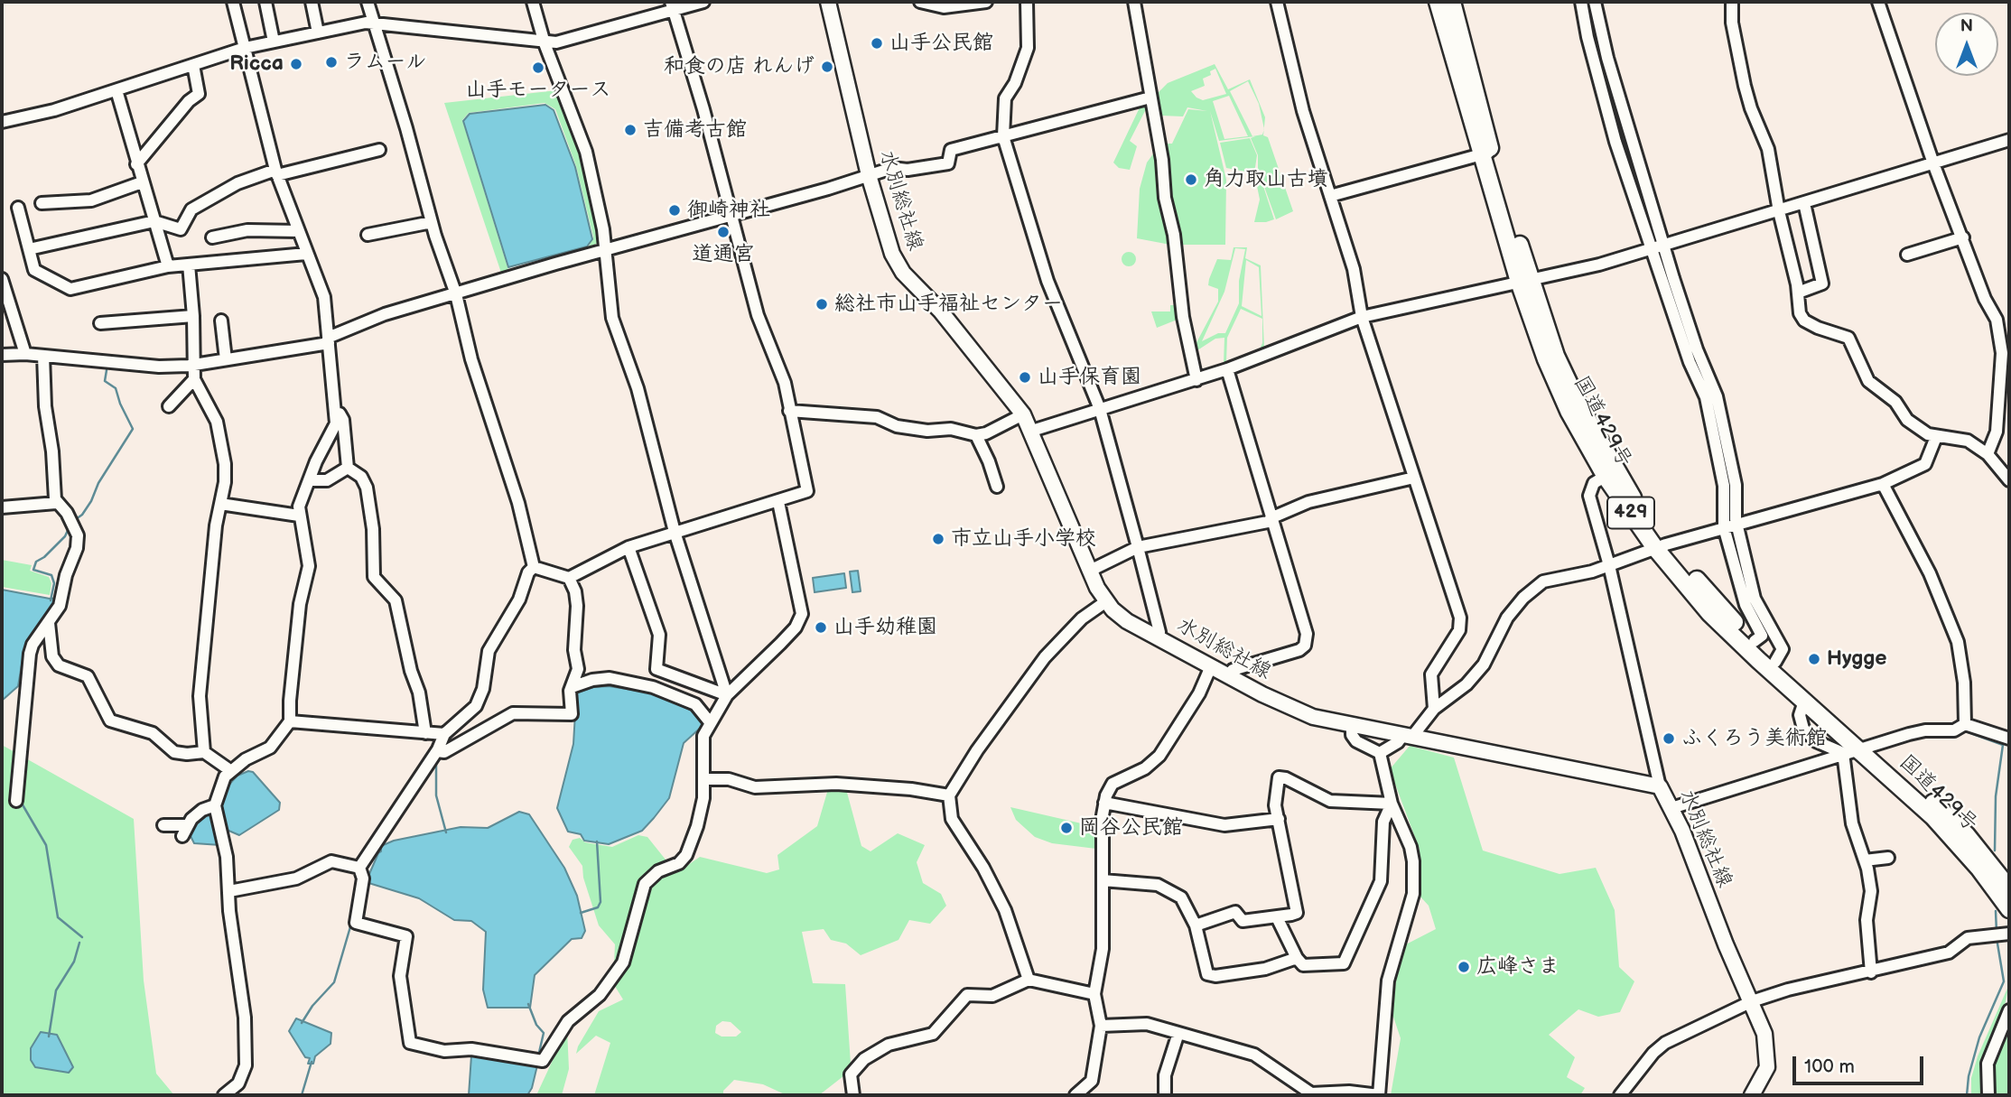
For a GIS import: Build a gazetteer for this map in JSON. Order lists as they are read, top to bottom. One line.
{"streets":{"highway":["国道429号","429"],"main road":["水別総社線"]},"places":["山手公民館","ラムール","Ricca","和食の店 れんげ","山手モータース","吉備考古館","角力取山古墳","御崎神社","道通宮","総社市山手福祉センター","山手保育園","市立山手小学校","山手幼稚園","Hygge","ふくろう美術館","岡谷公民館","広峰さま"],"scale_bar":"100 m","north":"top"}
